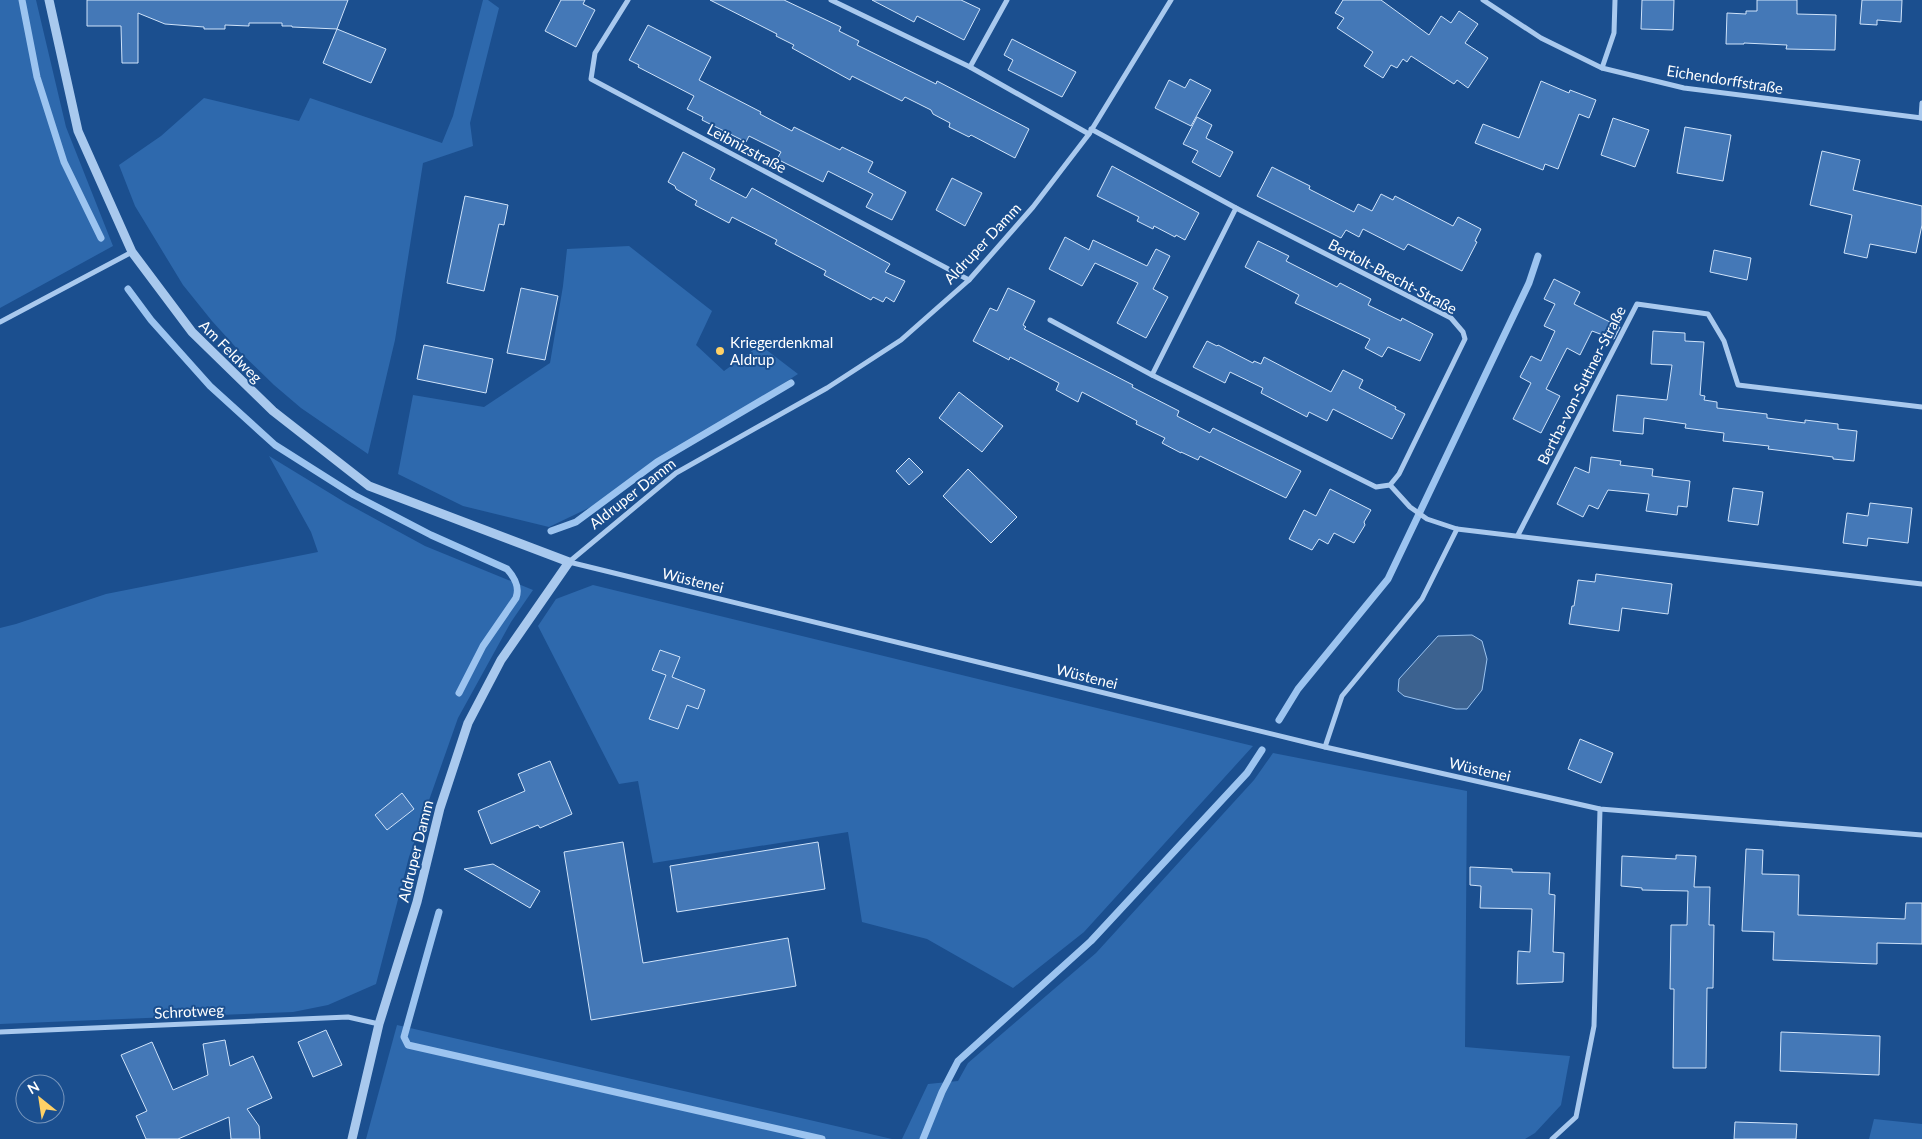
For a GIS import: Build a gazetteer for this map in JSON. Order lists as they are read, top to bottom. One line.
{"streets":{"street":["Eichendorffstraße","Leibnizstraße","Aldruper Damm","Bertolt-Brecht-Straße","Am Feldweg","Bertha-von-Suttner-Straße","Wüstenei","Schrotweg"]},"crossings":[["Leibnizstraße","Aldruper Damm"],["Aldruper Damm","Bertolt-Brecht-Straße"],["Aldruper Damm","Am Feldweg"],["Aldruper Damm","Wüstenei"],["Aldruper Damm","Schrotweg"],["Am Feldweg","Wüstenei"]],"places":["Kriegerdenkmal Aldrup"],"north":"top left"}
